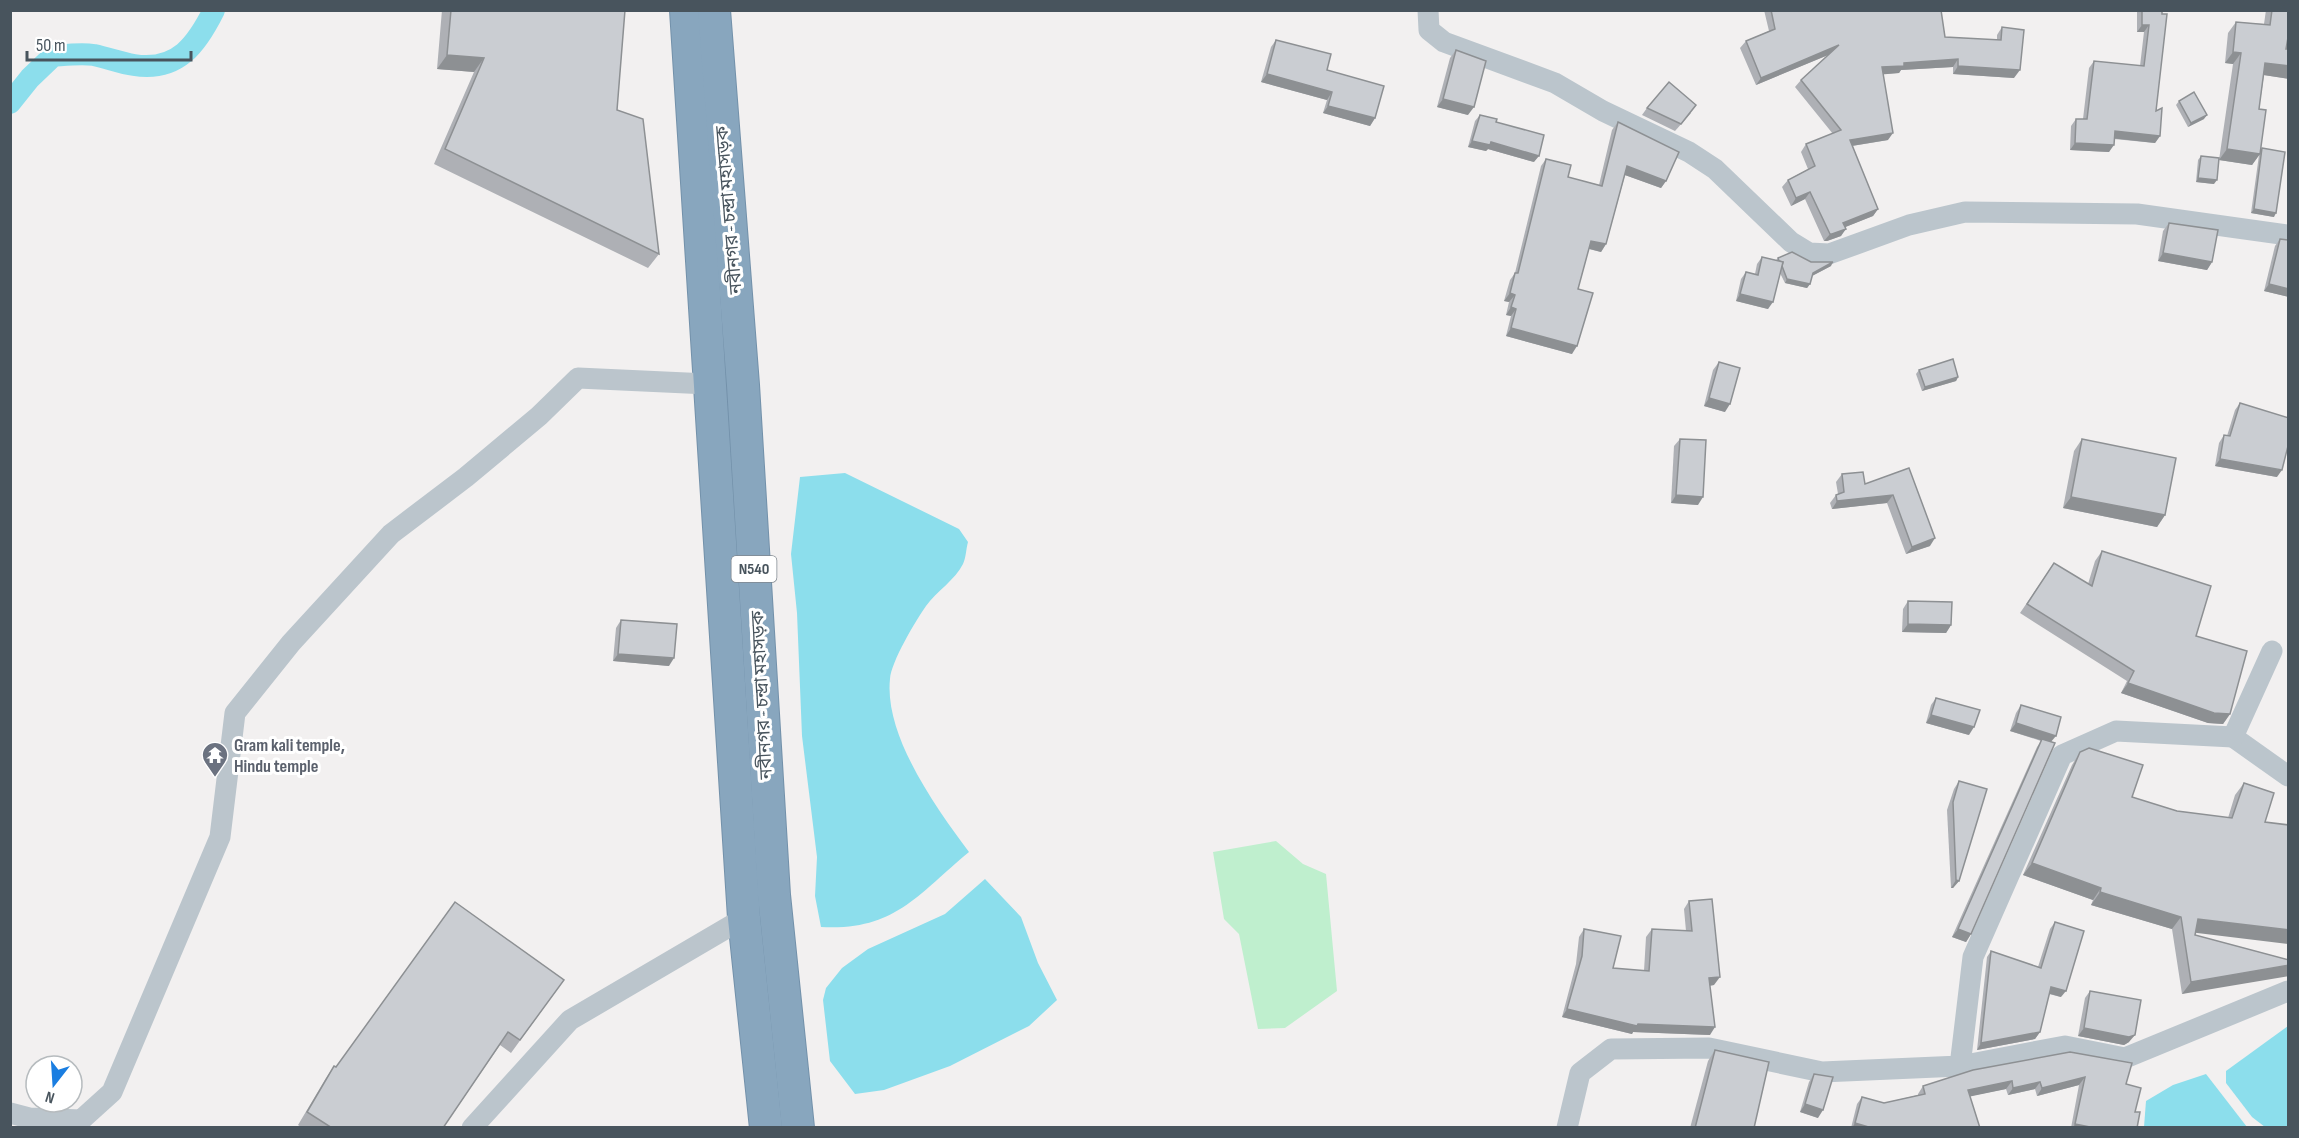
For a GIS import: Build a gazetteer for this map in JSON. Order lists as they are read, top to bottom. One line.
{"streets":{"highway":["নবীনগর - চন্দ্রা মহাসড়ক","N540"]},"places":{"temple":["Gram kali temple, Hindu temple"]},"scale_bar":"50 m","north":"bottom"}
